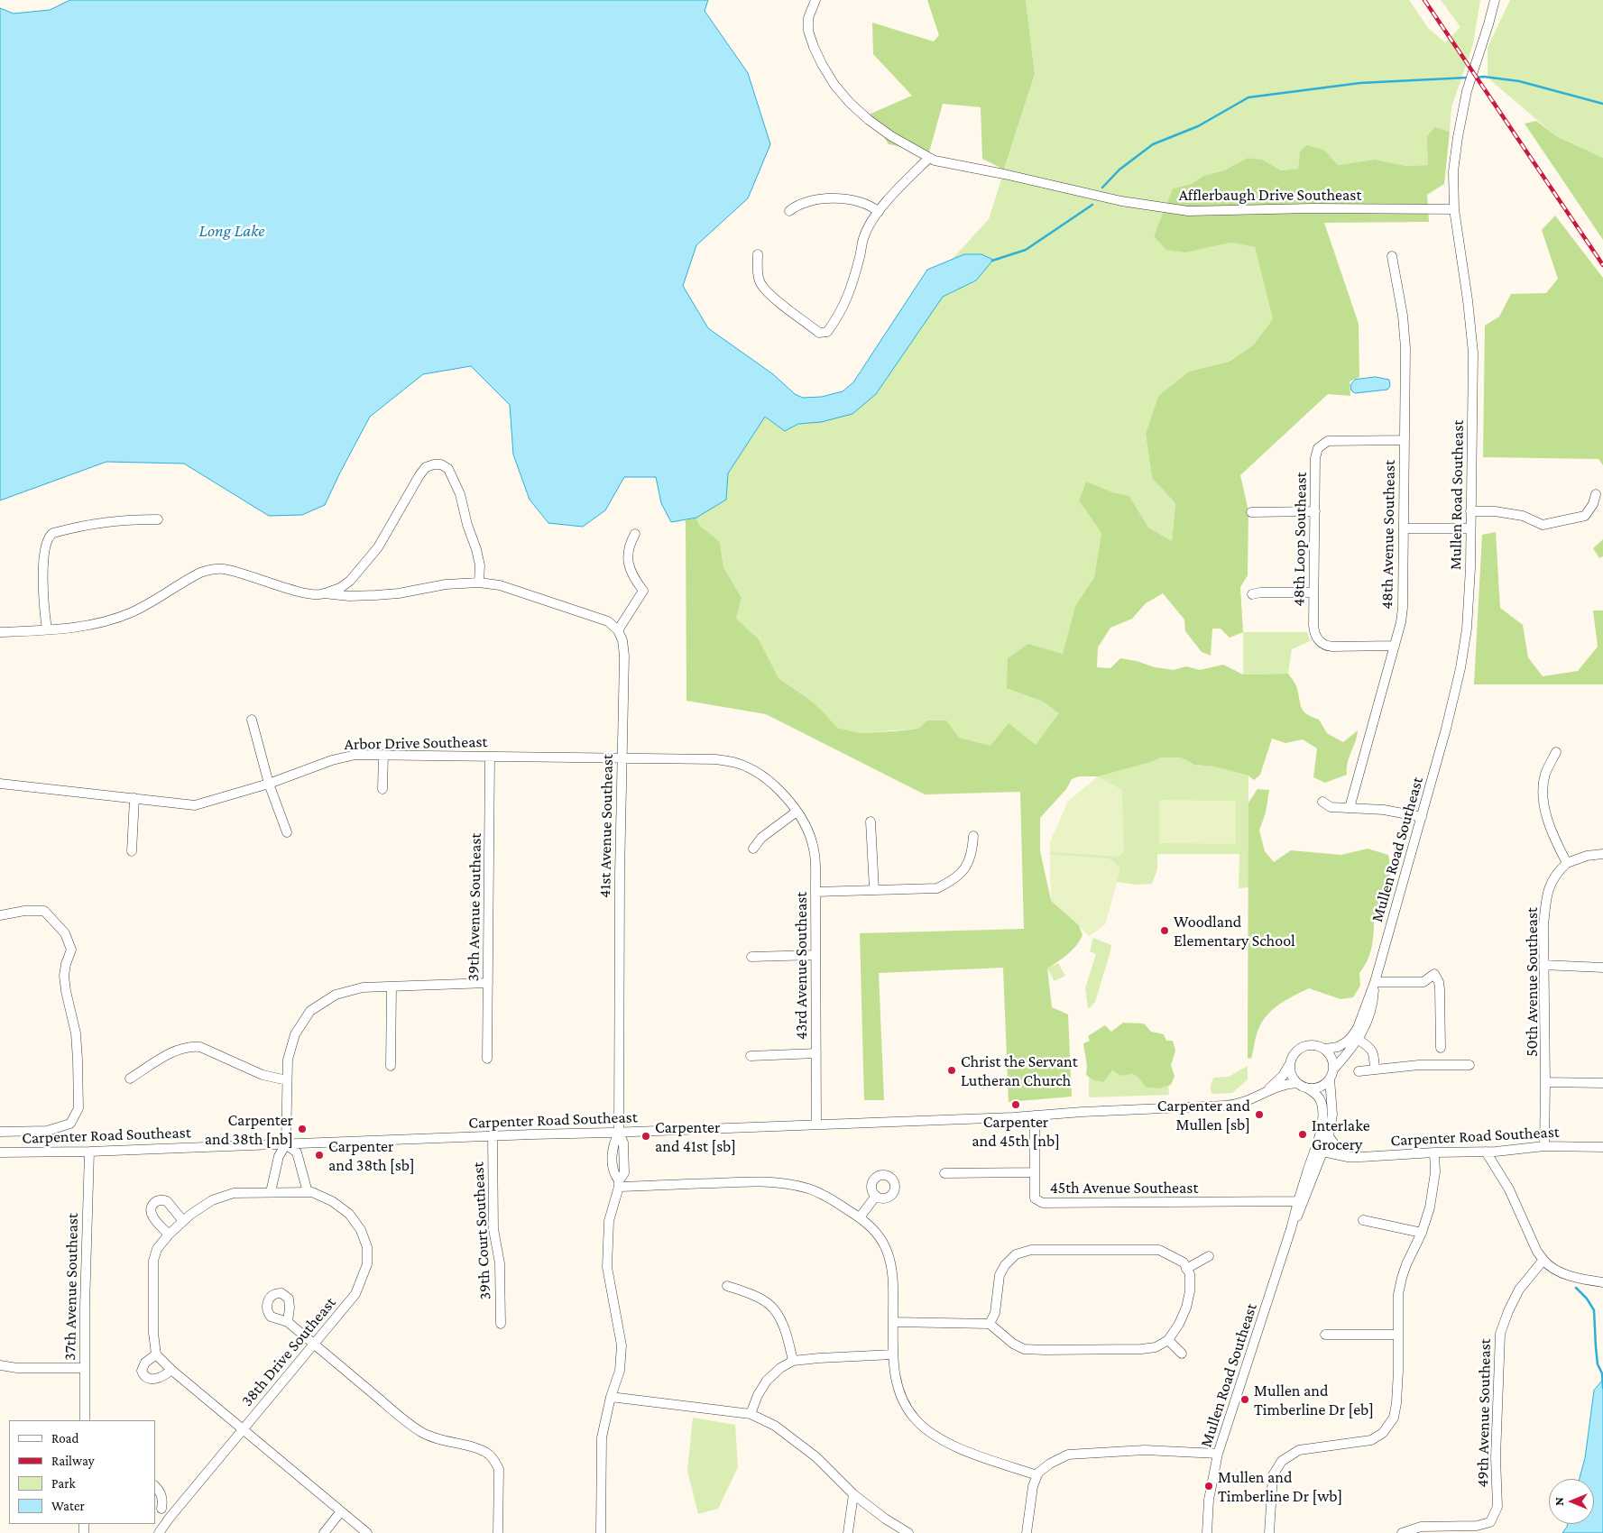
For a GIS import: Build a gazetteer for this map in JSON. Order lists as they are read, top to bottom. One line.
{"streets":{"street":["Afflerbaugh Drive Southeast","Mullen Road Southeast","48th Avenue Southeast","48th Loop Southeast","Arbor Drive Southeast","41st Avenue Southeast","39th Avenue Southeast","43rd Avenue Southeast","50th Avenue Southeast","Carpenter Road Southeast","45th Avenue Southeast","39th Court Southeast","37th Avenue Southeast","38th Drive Southeast","49th Avenue Southeast"]},"crossings":[["Afflerbaugh Drive Southeast","Mullen Road Southeast"],["Mullen Road Southeast","Carpenter Road Southeast"],["Mullen Road Southeast","45th Avenue Southeast"],["48th Avenue Southeast","48th Loop Southeast"],["Arbor Drive Southeast","41st Avenue Southeast"],["Arbor Drive Southeast","39th Avenue Southeast"],["Arbor Drive Southeast","43rd Avenue Southeast"],["41st Avenue Southeast","Carpenter Road Southeast"],["43rd Avenue Southeast","Carpenter Road Southeast"],["50th Avenue Southeast","Carpenter Road Southeast"],["Carpenter Road Southeast","45th Avenue Southeast"],["Carpenter Road Southeast","39th Court Southeast"],["Carpenter Road Southeast","37th Avenue Southeast"]],"water":["Long Lake"],"places":["Woodland Elementary School","Christ the Servant Lutheran Church","Carpenter and 45th [nb]","Carpenter and Mullen [sb]","Carpenter and 38th [nb]","Interlake Grocery","Carpenter and 41st [sb]","Carpenter and 38th [sb]","Mullen and Timberline Dr [eb]","Mullen and Timberline Dr [wb]"],"legend":["Road","Railway","Park","Water"],"north":"left"}
